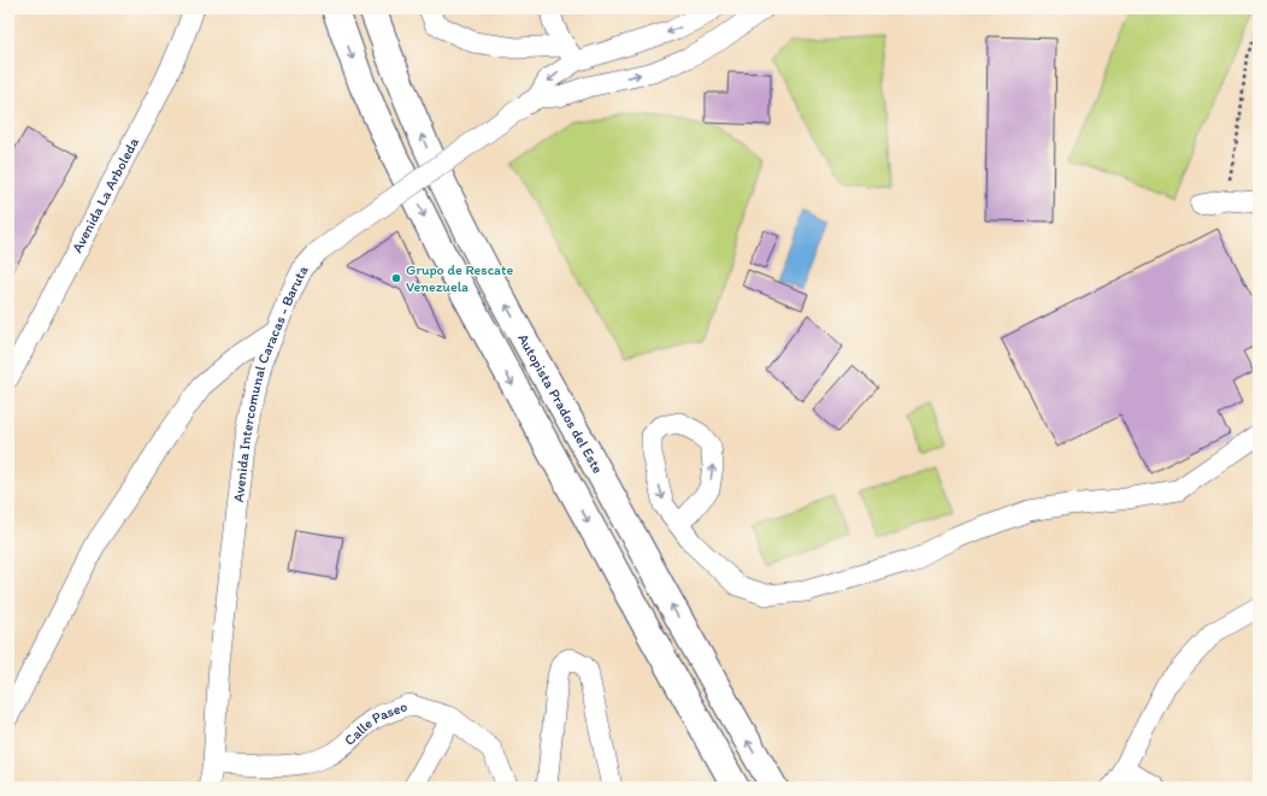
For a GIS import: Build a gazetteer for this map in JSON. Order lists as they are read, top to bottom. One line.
{"streets":{"highway":["Autopista Prados del Este"],"street":["Avenida La Arboleda","Avenida Intercomunal Caracas - Baruta","Calle Paseo"]},"crossings":[["Avenida Intercomunal Caracas - Baruta","Calle Paseo"]],"places":["Grupo de Rescate Venezuela"]}
